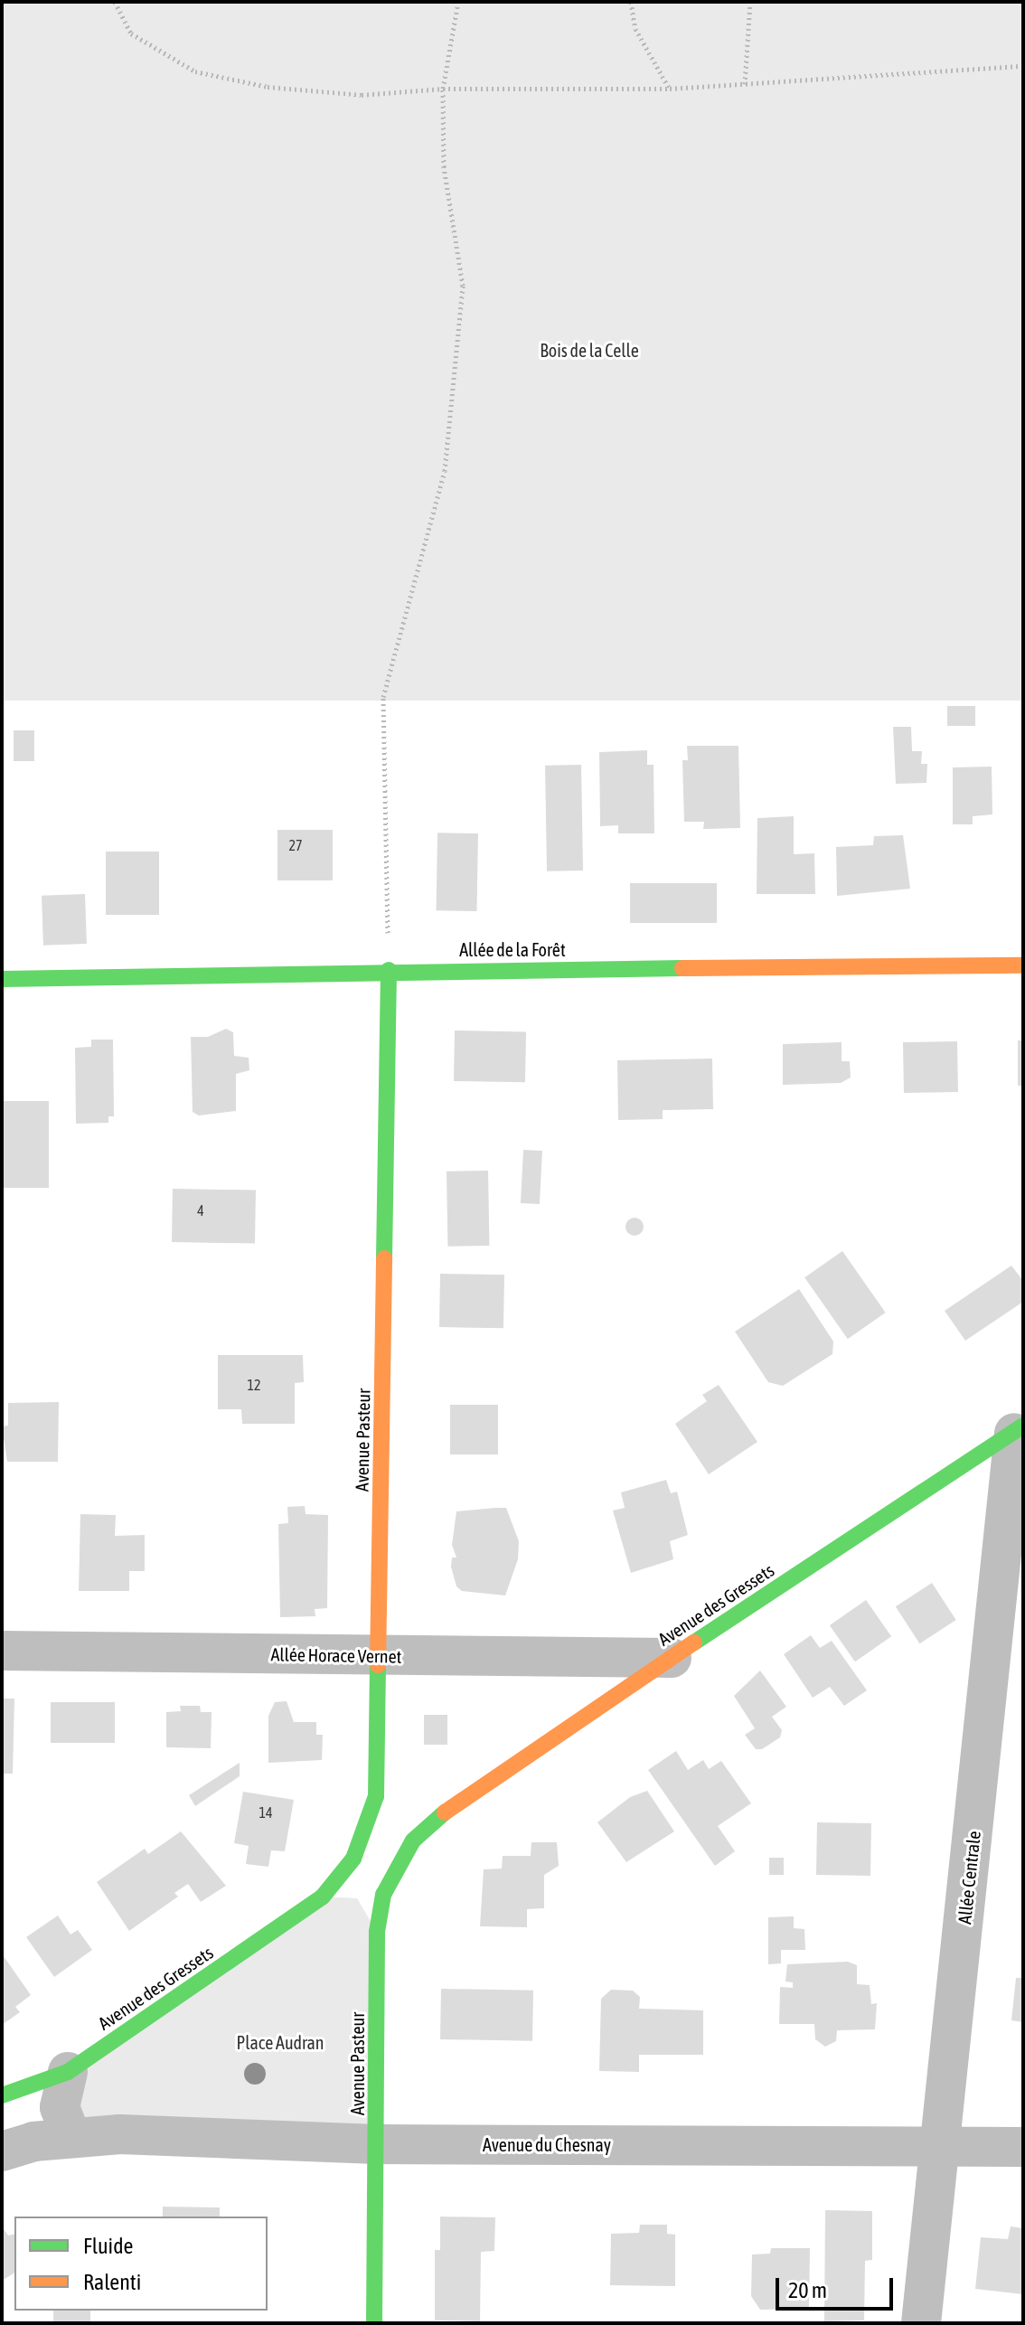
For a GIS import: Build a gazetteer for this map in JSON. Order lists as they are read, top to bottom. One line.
{"streets":{"street":["Allée de la Forêt","Avenue Pasteur","Avenue des Gressets","Allée Horace Vernet","Allée Centrale","Avenue du Chesnay"]},"crossings":[["Allée de la Forêt","Avenue Pasteur"],["Avenue Pasteur","Avenue des Gressets"],["Avenue Pasteur","Allée Horace Vernet"],["Avenue Pasteur","Avenue du Chesnay"],["Avenue des Gressets","Allée Horace Vernet"],["Avenue des Gressets","Allée Centrale"],["Allée Centrale","Avenue du Chesnay"]],"parks":["Bois de la Celle","Place Audran"],"house_numbers":["27","4","12","14"],"legend":["Fluide","Ralenti"],"scale_bar":"20 m"}
